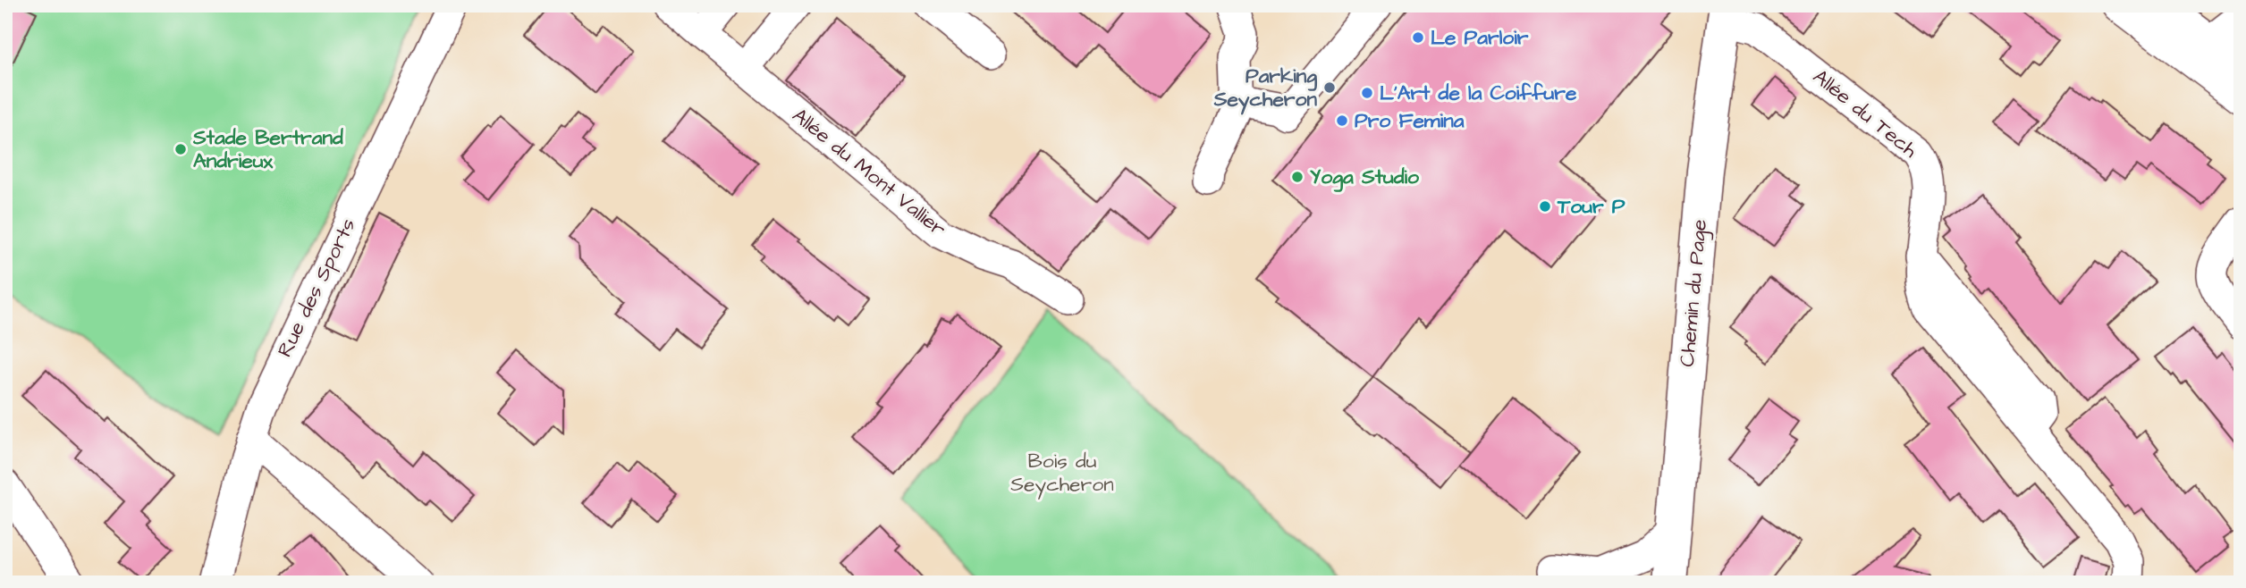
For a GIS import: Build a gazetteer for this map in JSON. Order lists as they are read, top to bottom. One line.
{"streets":{"street":["Allée du Tech","Allée du Mont Vallier","Rue des Sports","Chemin du Page"]},"crossings":[["Allée du Tech","Chemin du Page"]],"parks":["Bois du Seycheron"],"places":["Le Parloir","Parking Seycheron","L'Art de la Coiffure","Pro Femina","Stade Bertrand Andrieux","Yoga Studio","Tour P"]}
